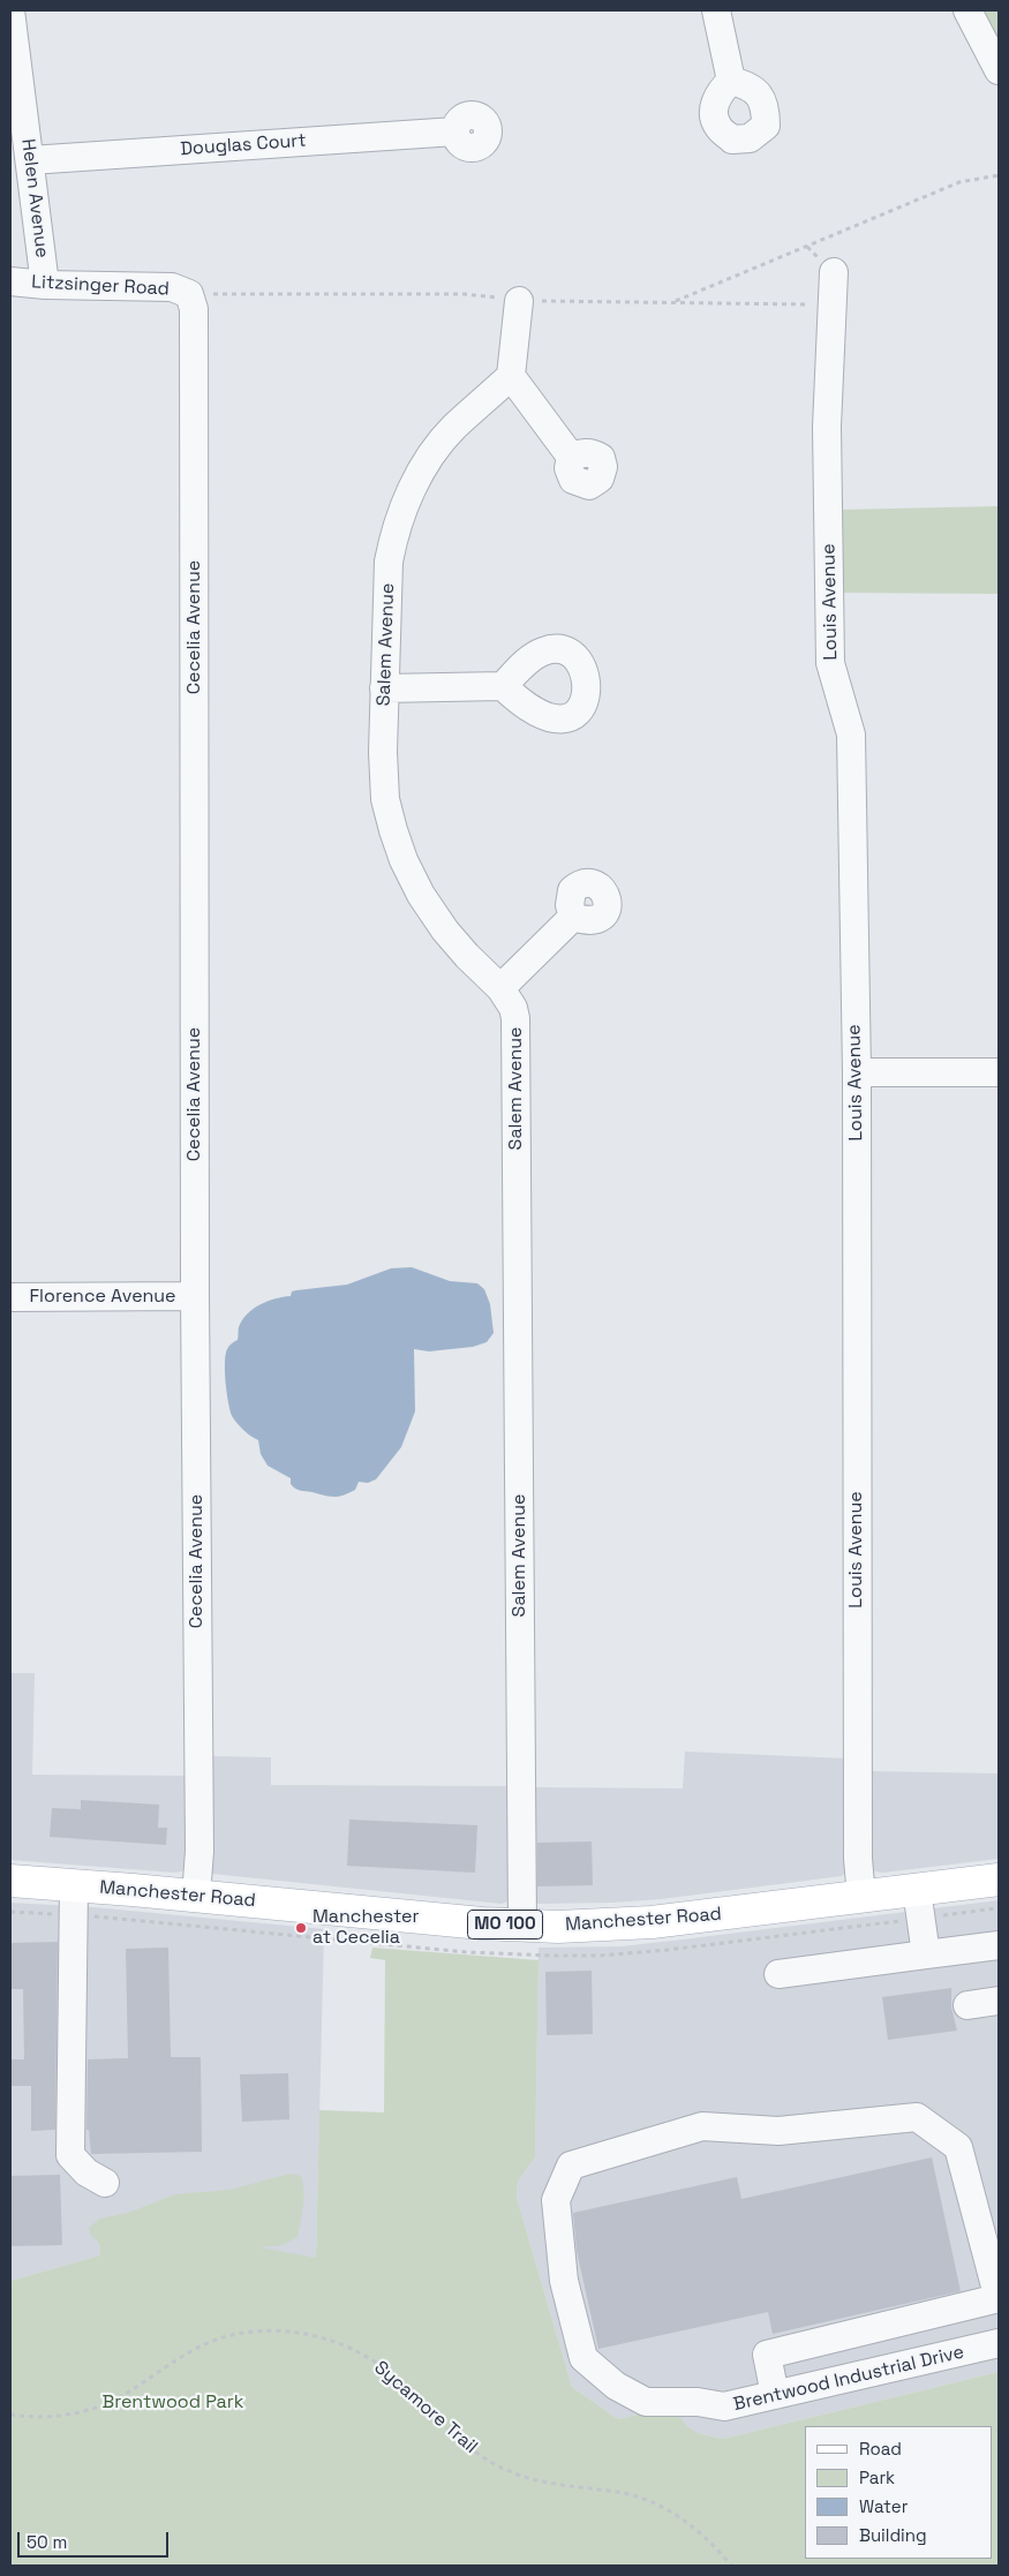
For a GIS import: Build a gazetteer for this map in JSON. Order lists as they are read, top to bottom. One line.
{"streets":{"main road":["Manchester Road","MO 100"],"street":["Douglas Court","Helen Avenue","Litzsinger Road","Louis Avenue","Cecelia Avenue","Salem Avenue","Florence Avenue","Brentwood Industrial Drive"],"path":["Sycamore Trail"]},"crossings":[["Douglas Court","Helen Avenue"],["Helen Avenue","Litzsinger Road"],["Litzsinger Road","Cecelia Avenue"],["Louis Avenue","Manchester Road"],["Cecelia Avenue","Florence Avenue"],["Cecelia Avenue","Manchester Road"],["Salem Avenue","Manchester Road"]],"parks":["Brentwood Park"],"places":["Manchester at Cecelia"],"legend":["Road","Park","Water","Building"],"scale_bar":"50 m"}
